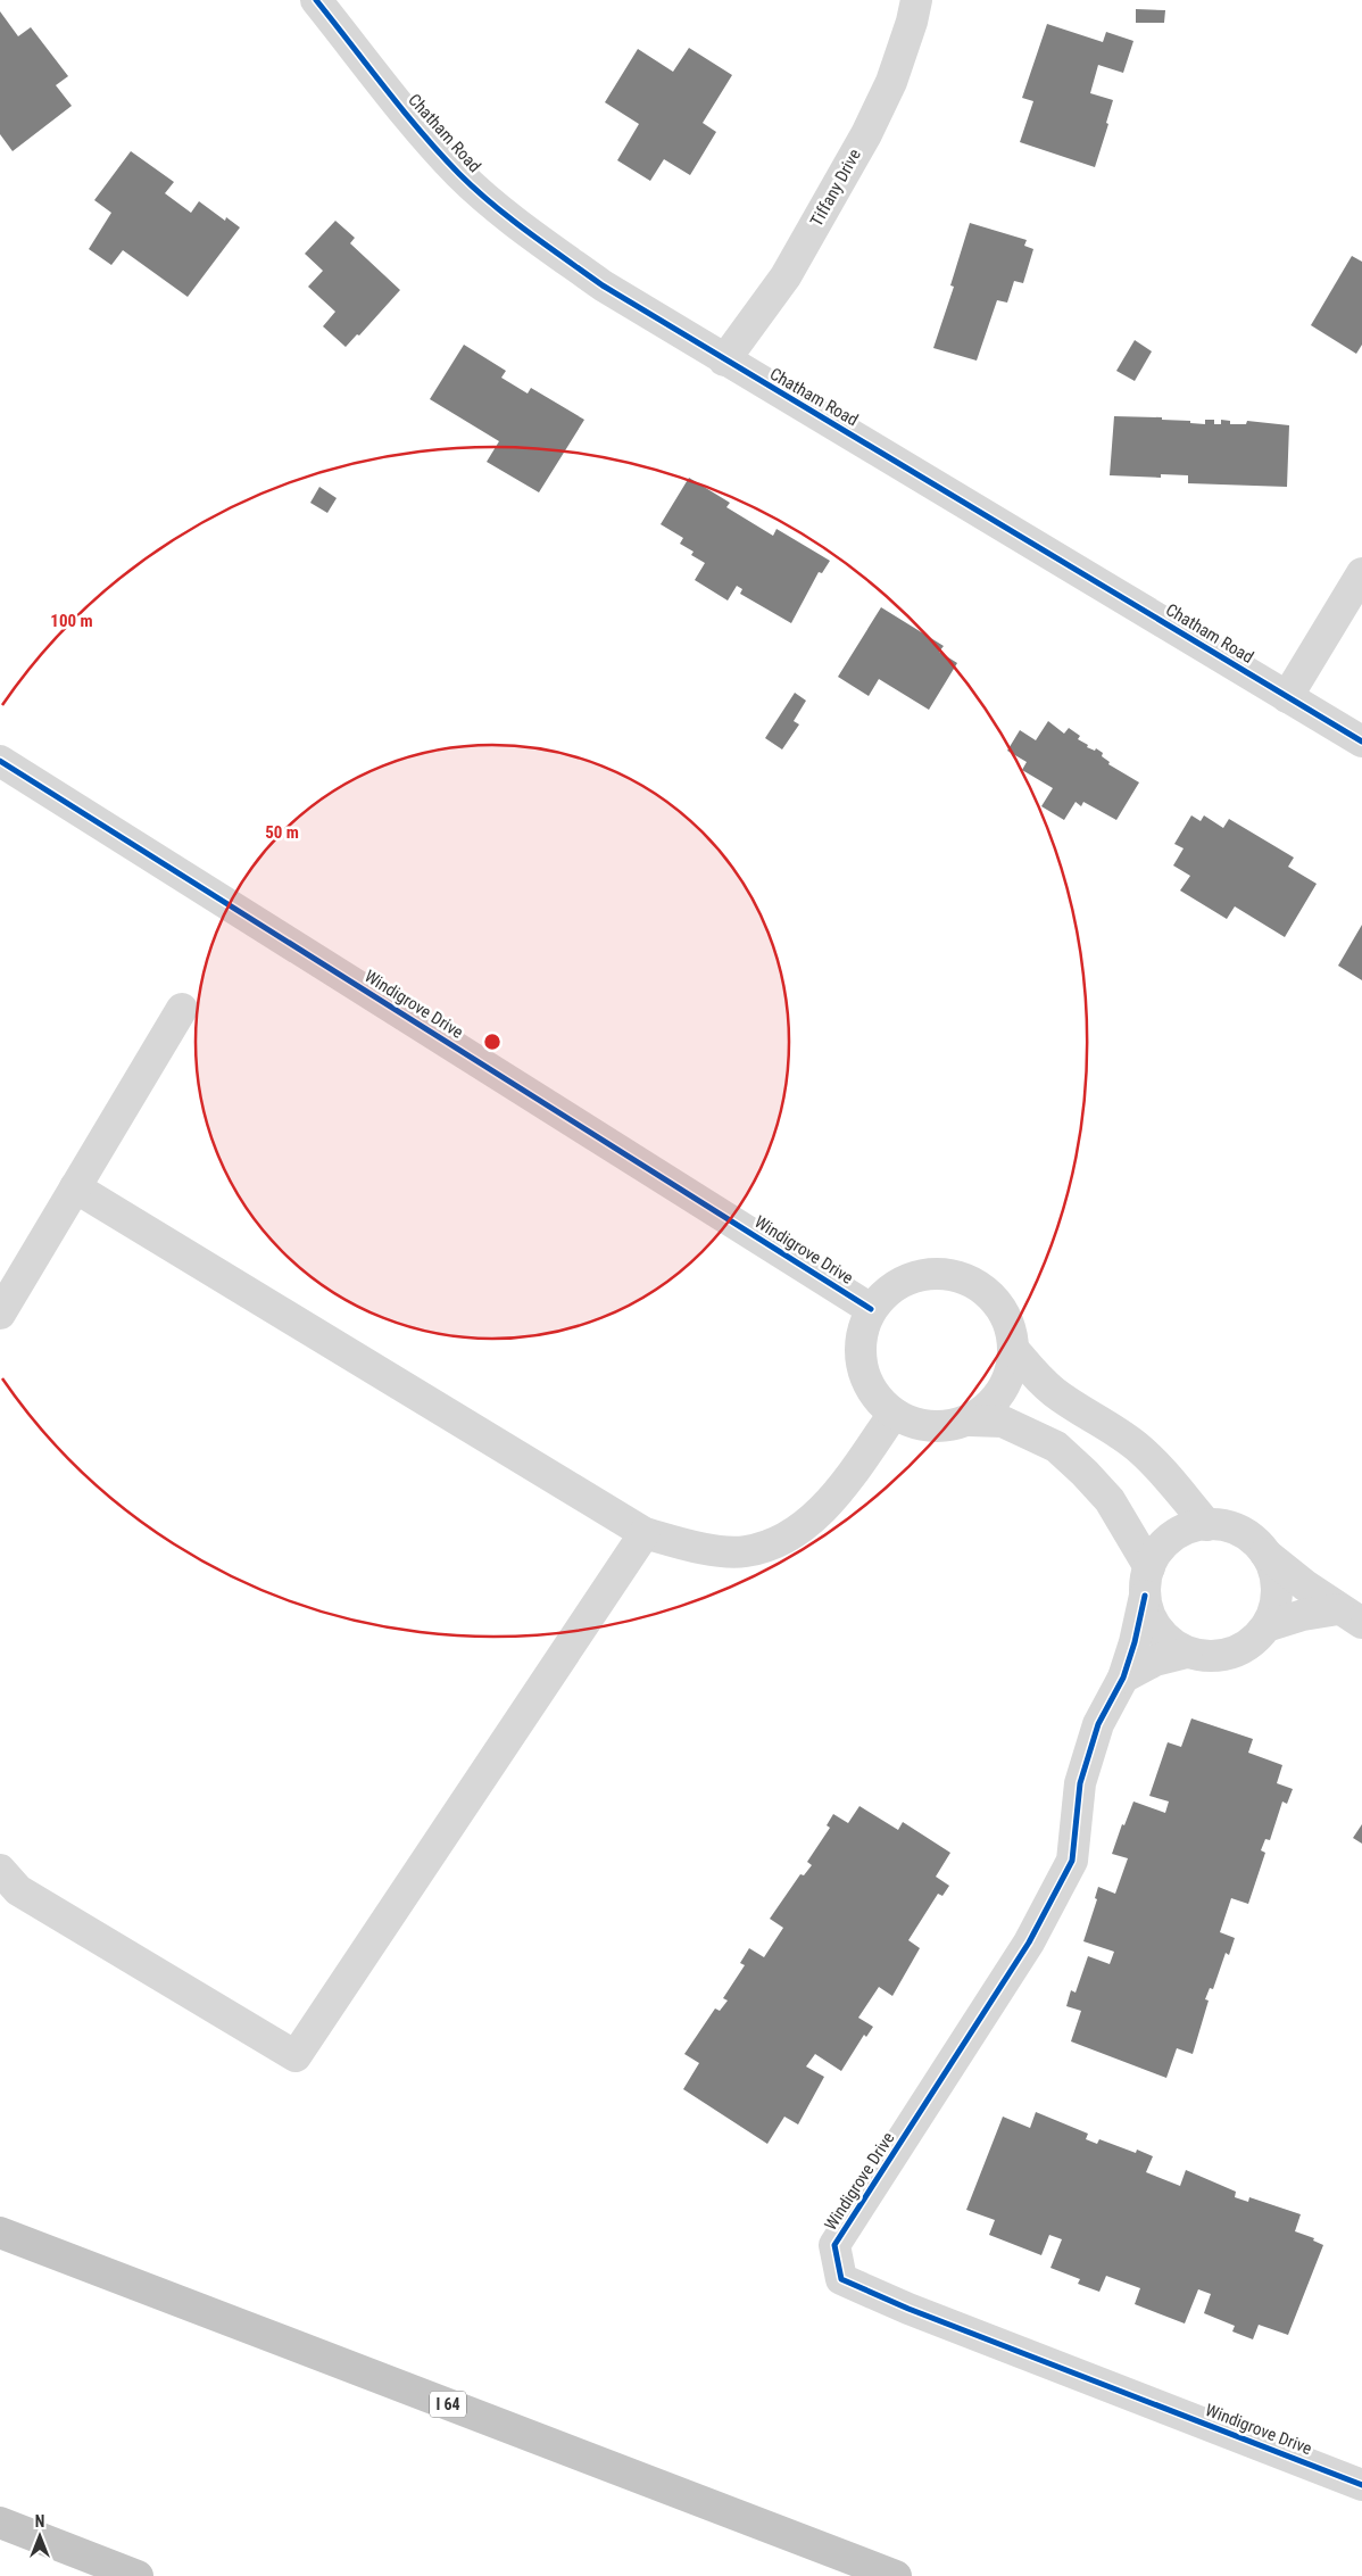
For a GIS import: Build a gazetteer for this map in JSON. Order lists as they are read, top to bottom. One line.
{"streets":{"highway":["I 64"],"street":["Chatham Road","Tiffany Drive","Windigrove Drive"]},"crossings":[["Chatham Road","Tiffany Drive"]],"north":"top","rings":["100 m","50 m"]}
